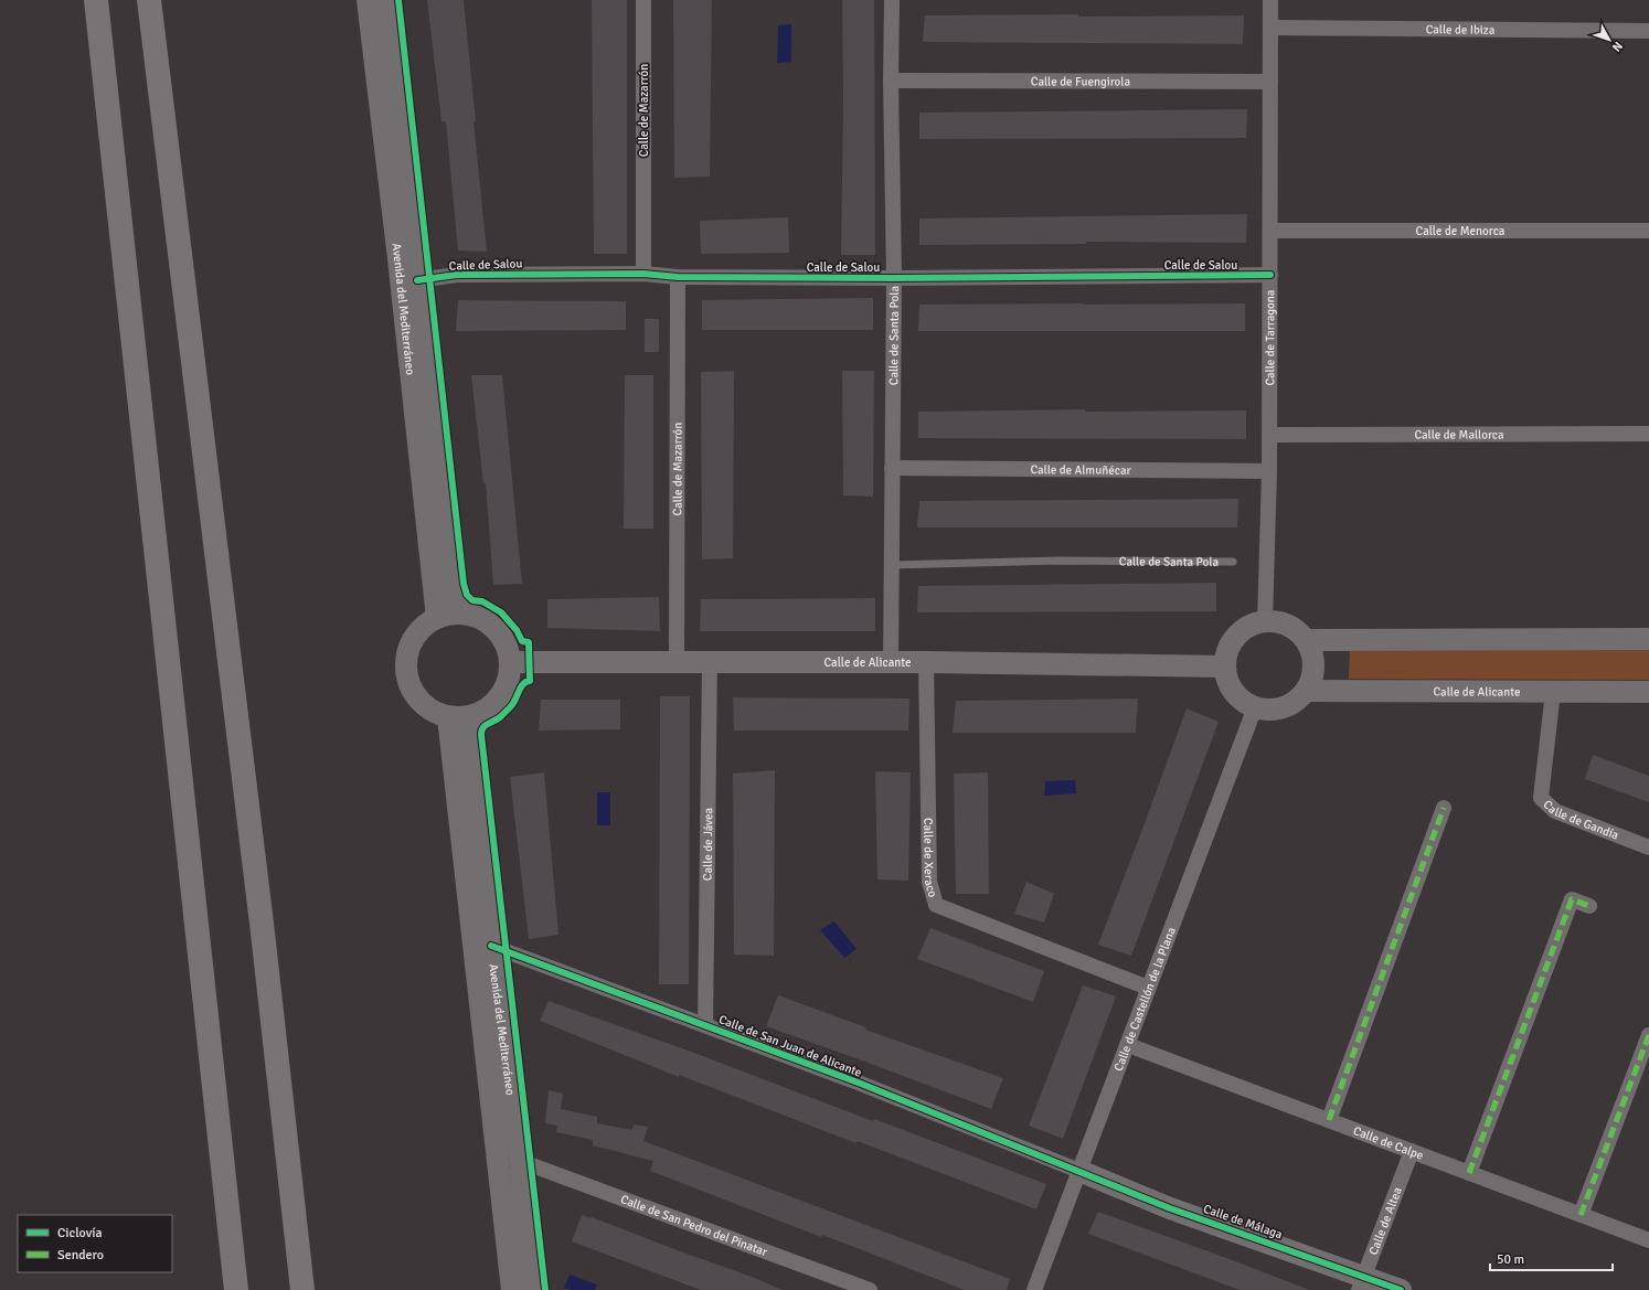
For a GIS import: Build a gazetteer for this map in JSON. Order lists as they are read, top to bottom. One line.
{"streets":{"street":["Calle de Ibiza","Calle de Fuengirola","Calle de Mazarrón","Calle de Menorca","Calle de Salou","Avenida del Mediterráneo","Calle de Santa Pola","Calle de Tarragona","Calle de Mallorca","Calle de Almuñécar","Calle de Alicante","Calle de Gandía","Calle de Jávea","Calle de Xeraco","Calle de Castellón de la Plana","Calle de San Juan de Alicante","Calle de Calpe","Calle de Altea","Calle de Málaga","Calle de San Pedro del Pinatar"]},"crossings":[["Calle de Ibiza","Calle de Tarragona"],["Calle de Fuengirola","Calle de Santa Pola"],["Calle de Fuengirola","Calle de Tarragona"],["Calle de Mazarrón","Calle de Salou"],["Calle de Mazarrón","Calle de Alicante"],["Calle de Menorca","Calle de Tarragona"],["Calle de Salou","Avenida del Mediterráneo"],["Calle de Salou","Calle de Santa Pola"],["Calle de Salou","Calle de Tarragona"],["Avenida del Mediterráneo","Calle de Alicante"],["Avenida del Mediterráneo","Calle de San Juan de Alicante"],["Avenida del Mediterráneo","Calle de San Pedro del Pinatar"],["Calle de Santa Pola","Calle de Almuñécar"],["Calle de Santa Pola","Calle de Alicante"],["Calle de Tarragona","Calle de Mallorca"],["Calle de Tarragona","Calle de Almuñécar"],["Calle de Tarragona","Calle de Alicante"],["Calle de Tarragona","Calle de Castellón de la Plana"],["Calle de Alicante","Calle de Gandía"],["Calle de Alicante","Calle de Jávea"],["Calle de Alicante","Calle de Xeraco"],["Calle de Alicante","Calle de Castellón de la Plana"],["Calle de Jávea","Calle de San Juan de Alicante"],["Calle de Xeraco","Calle de Castellón de la Plana"],["Calle de Castellón de la Plana","Calle de San Juan de Alicante"],["Calle de Castellón de la Plana","Calle de Calpe"],["Calle de Castellón de la Plana","Calle de Málaga"],["Calle de San Juan de Alicante","Calle de Málaga"],["Calle de Calpe","Calle de Altea"],["Calle de Altea","Calle de Málaga"]],"legend":["Ciclovía","Sendero"],"scale_bar":"50 m","north":"bottom right"}
